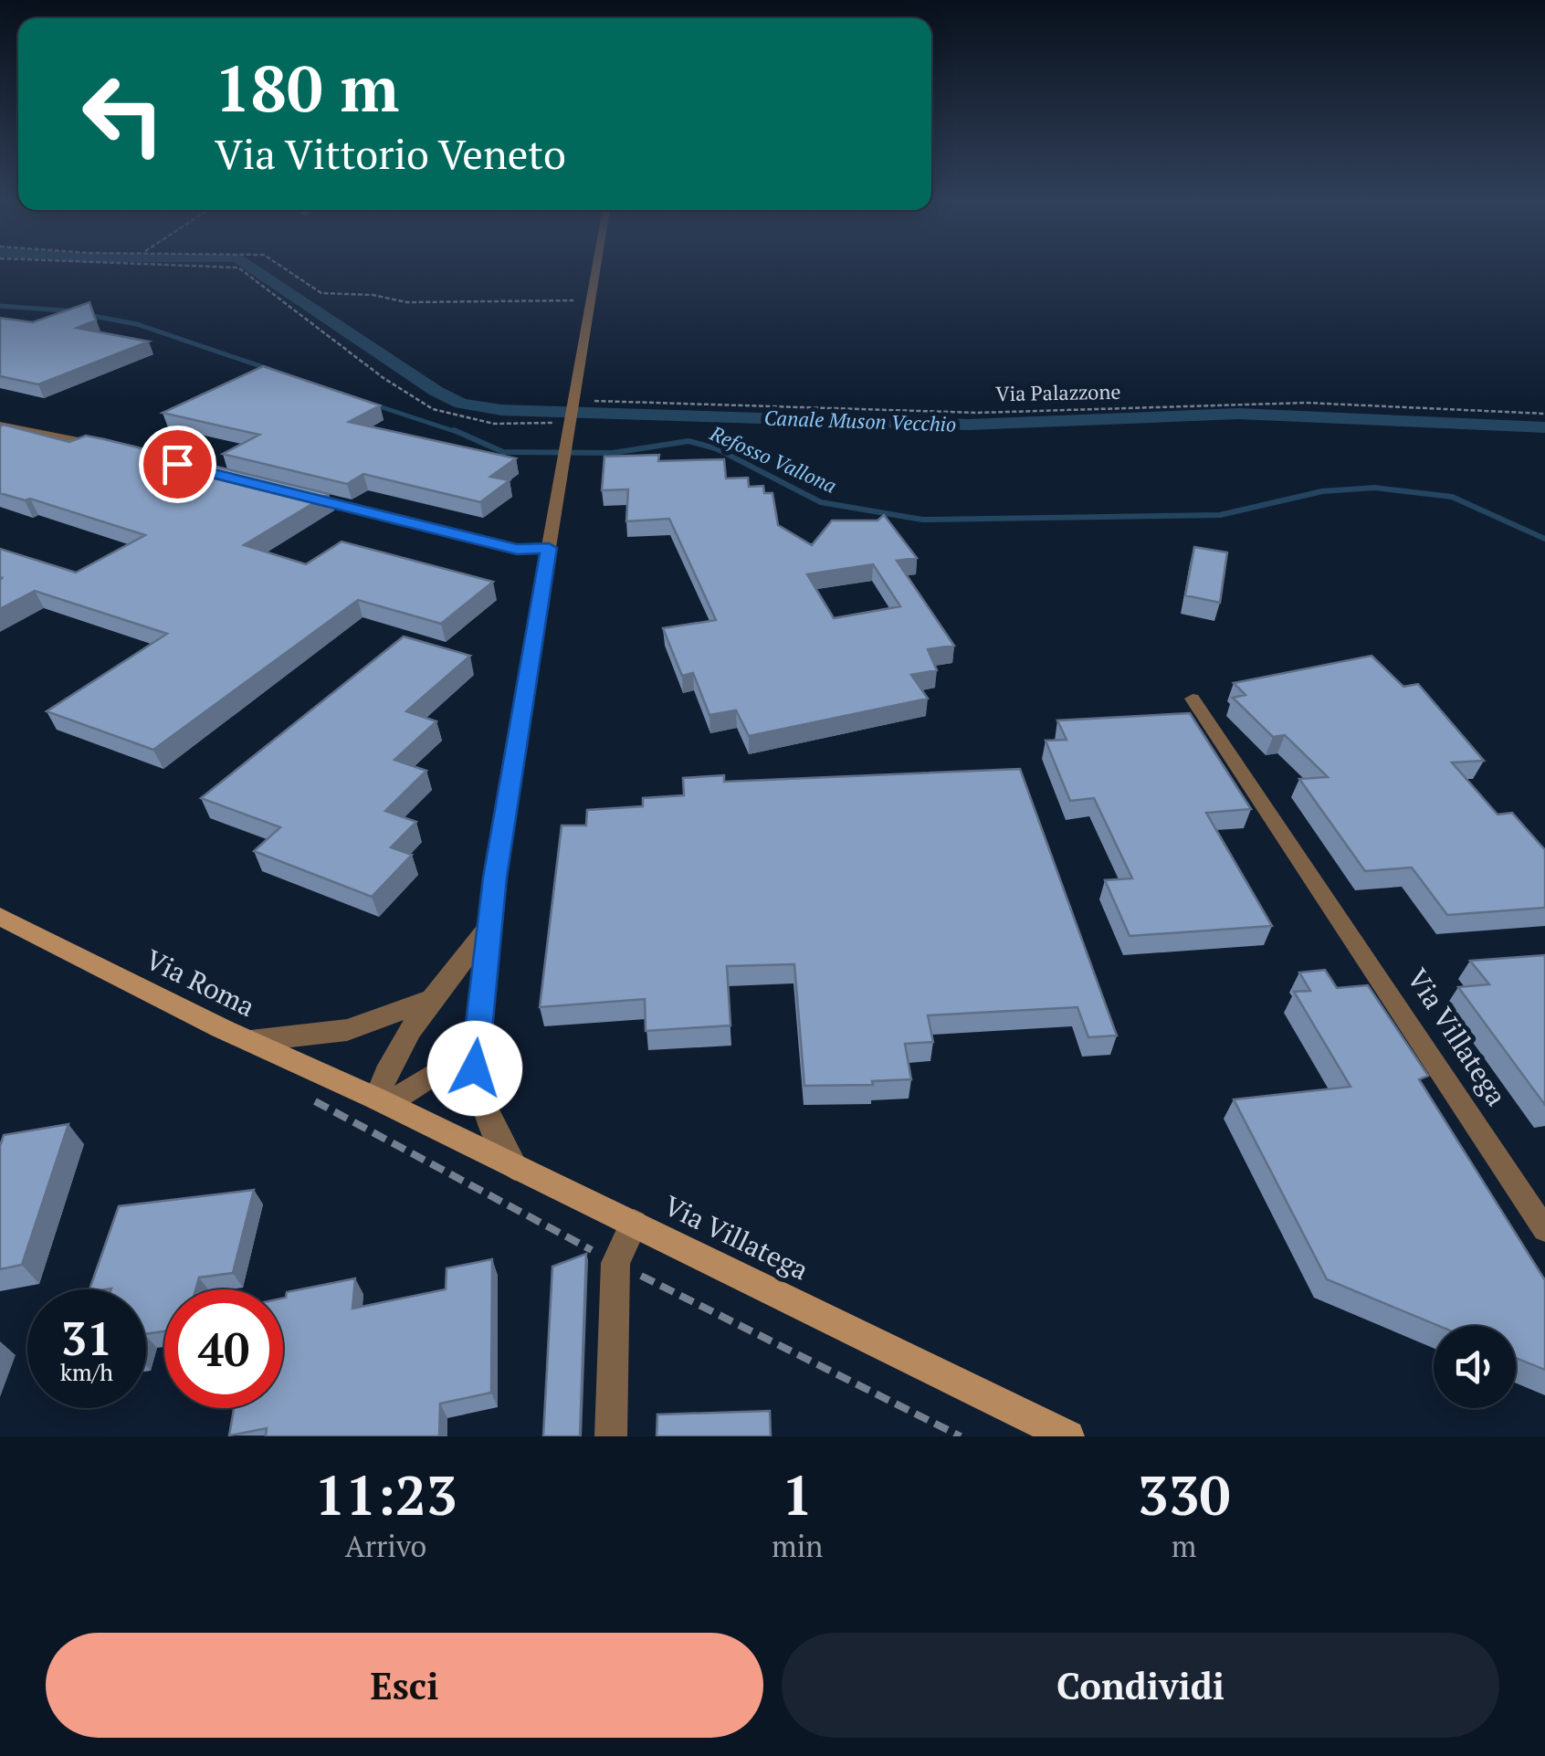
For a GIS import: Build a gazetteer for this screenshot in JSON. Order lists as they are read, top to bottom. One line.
{"streets":{"main road":["Via Roma","Via Villatega"],"path":["Via Palazzone"]},"crossings":[["Via Roma","Via Villatega"]],"water":["Canale Muson Vecchio","Refosso Vallona"],"page":{"turn":["180 m","Via Vittorio Veneto"],"speed":"31 km/h","limit":"40","eta":["11:23","Arrivo","1","min","330","m"],"buttons":["Esci","Condividi"]}}
